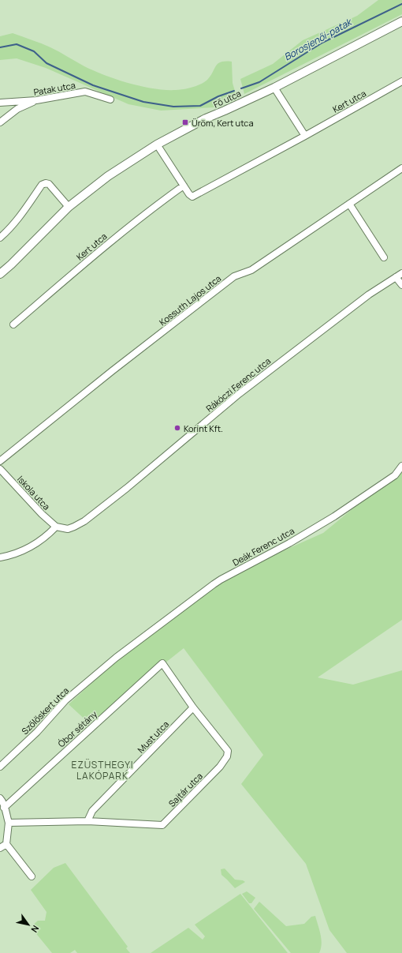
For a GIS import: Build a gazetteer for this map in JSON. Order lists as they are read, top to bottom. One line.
{"streets":{"street":["Patak utca","Fő utca","Kert utca","Kossuth Lajos utca","Rákóczi Ferenc utca","Iskola utca","Deák Ferenc utca","Szőlőskert utca","Óbor sétány","Must utca","Sajtár utca"]},"crossings":[["Fő utca","Kert utca"],["Rákóczi Ferenc utca","Iskola utca"],["Deák Ferenc utca","Szőlőskert utca"],["Óbor sétány","Must utca"],["Óbor sétány","Sajtár utca"],["Must utca","Sajtár utca"]],"districts":["EZÜSTHEGYI LAKÓPARK"],"water":["Borosjenői-patak"],"places":{"transit":["Üröm, Kert utca"],"other":["Korint Kft."]},"north":"bottom right"}
